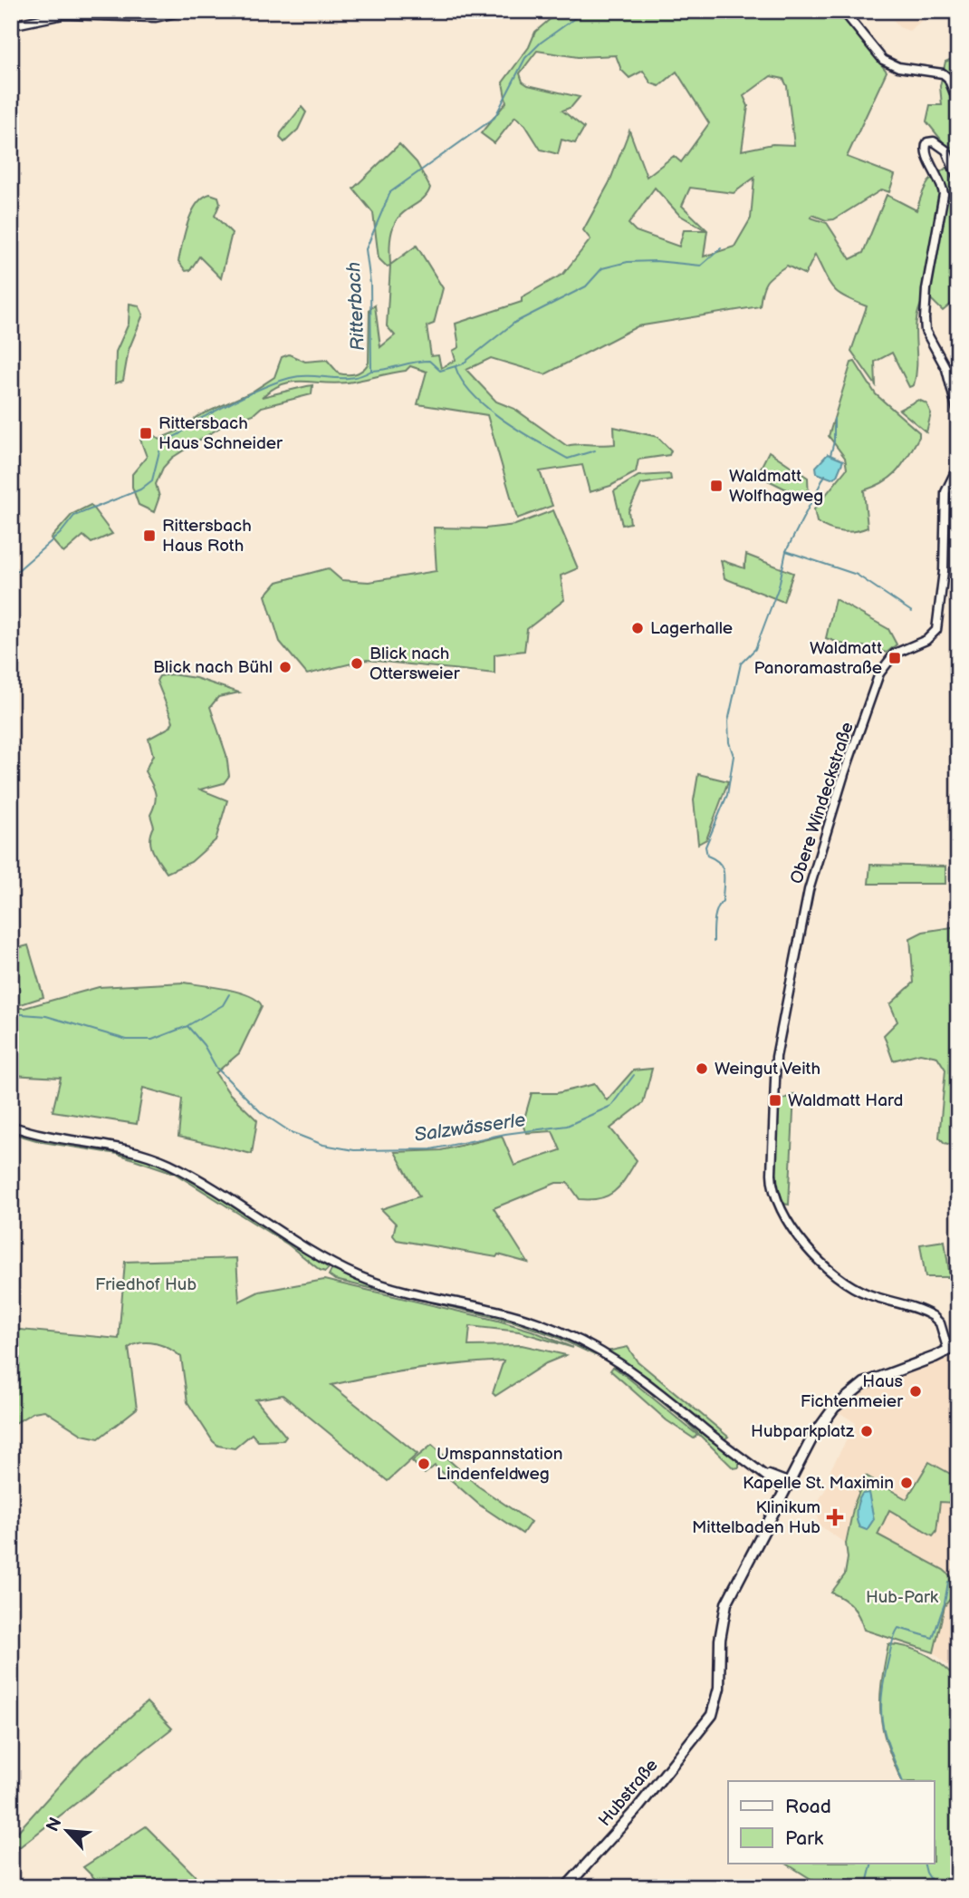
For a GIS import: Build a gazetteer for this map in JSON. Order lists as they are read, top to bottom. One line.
{"streets":{"main road":["Hubstraße"],"street":["Obere Windeckstraße"]},"water":["Ritterbach","Salzwässerle"],"parks":["Friedhof Hub","Hub-Park"],"places":{"transit":["Rittersbach Haus Schneider","Waldmatt Wolfhagweg","Rittersbach Haus Roth","Waldmatt Panoramastraße","Waldmatt Hard"],"other":["Lagerhalle","Blick nach Ottersweier","Blick nach Bühl","Weingut Veith","Haus Fichtenmeier","Hubparkplatz","Umspannstation Lindenfeldweg","Kapelle St. Maximin"],"health":["Klinikum Mittelbaden Hub"]},"legend":["Road","Park"],"north":"top left"}
